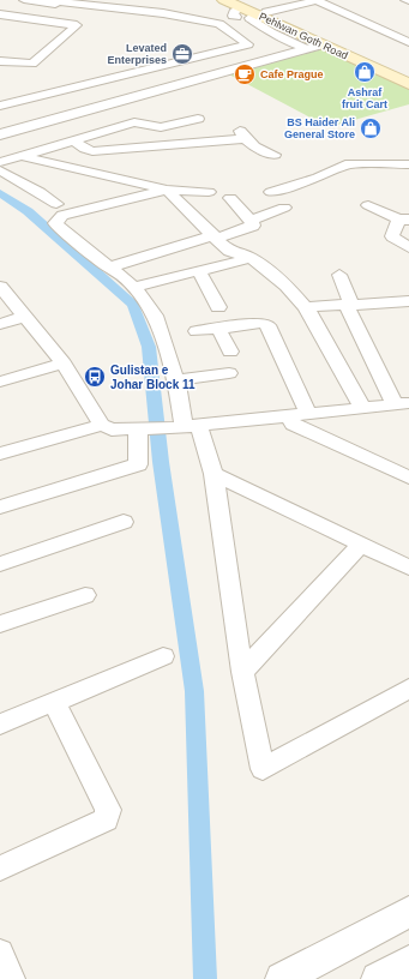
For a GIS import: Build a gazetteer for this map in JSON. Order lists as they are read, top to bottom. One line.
{"streets":{"main road":["Pehlwan Goth Road"]},"places":{"office":["Levated Enterprises"],"shop":["Ashraf fruit Cart","BS Haider Ali General Store"],"cafe":["Cafe Prague"],"bus stop":["Gulistan e Johar Block 11"]}}
